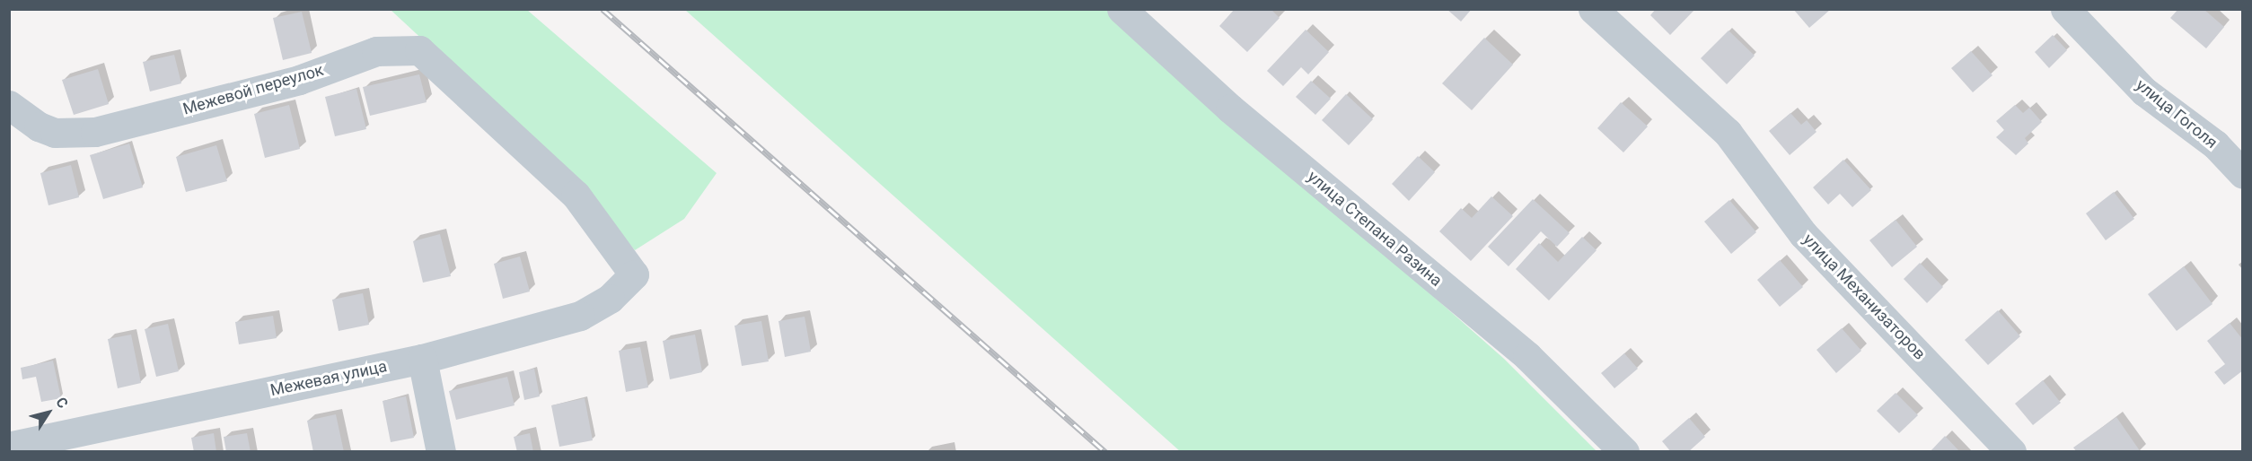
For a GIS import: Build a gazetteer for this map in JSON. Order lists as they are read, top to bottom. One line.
{"streets":{"street":["Межевой переулок","улица Гоголя","улица Степана Разина","улица Механизаторов","Межевая улица"]},"crossings":[["Межевой переулок","Межевая улица"]],"north":"top right"}
